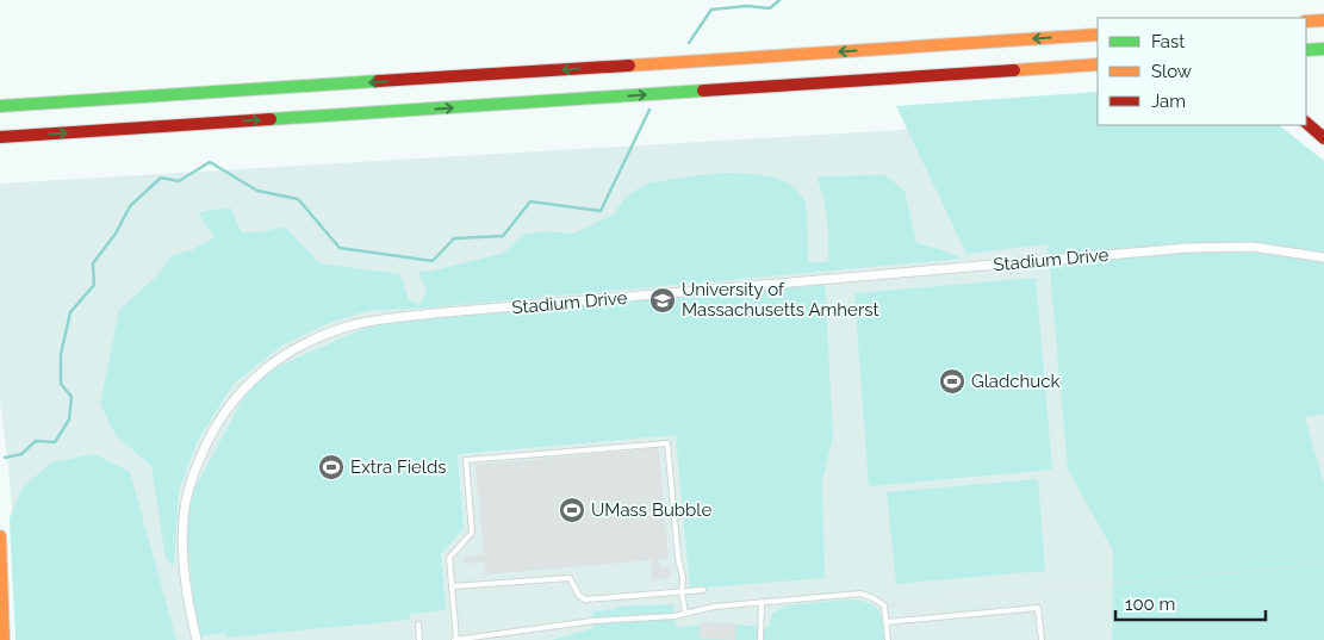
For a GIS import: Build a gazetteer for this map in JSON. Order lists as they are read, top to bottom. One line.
{"streets":{"street":["Stadium Drive"]},"places":{"school or university":["University of Massachusetts Amherst"],"sports":["Gladchuck","Extra Fields","UMass Bubble"]},"legend":["Fast","Slow","Jam"],"scale_bar":"100 m"}
